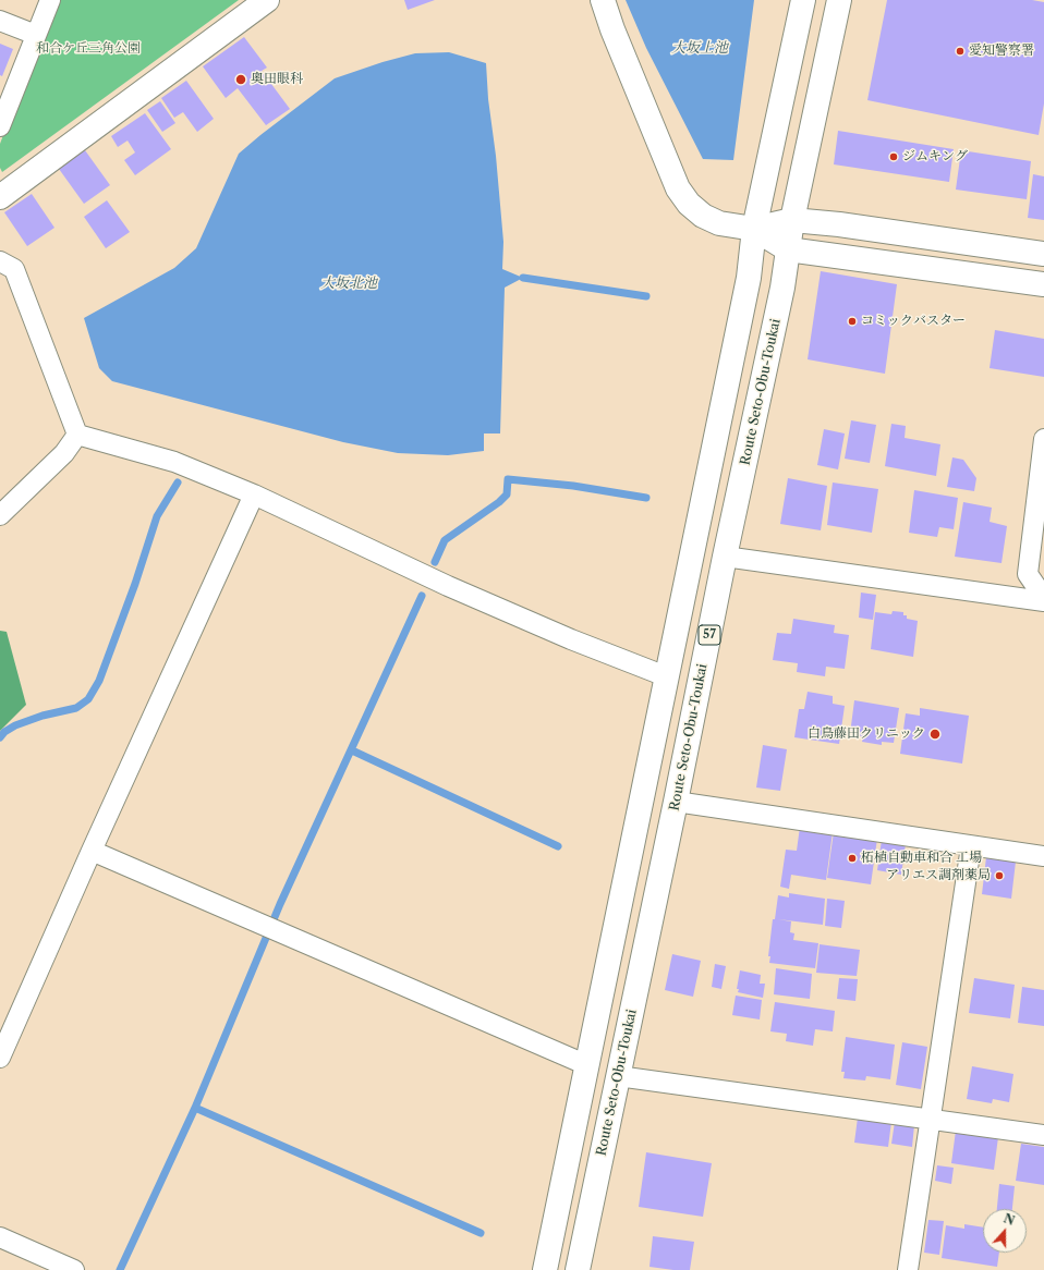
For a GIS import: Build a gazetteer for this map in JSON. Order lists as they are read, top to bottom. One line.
{"streets":{"main road":["Route Seto-Obu-Toukai","57"]},"water":["大坂上池","大坂北池"],"parks":["和合ケ丘三角公園"],"places":["愛知警察署","奥田眼科","ジムキング","コミックバスター","白鳥藤田クリニック","柘植自動車和合 工場","アリエス調剤薬局"],"north":"top"}
